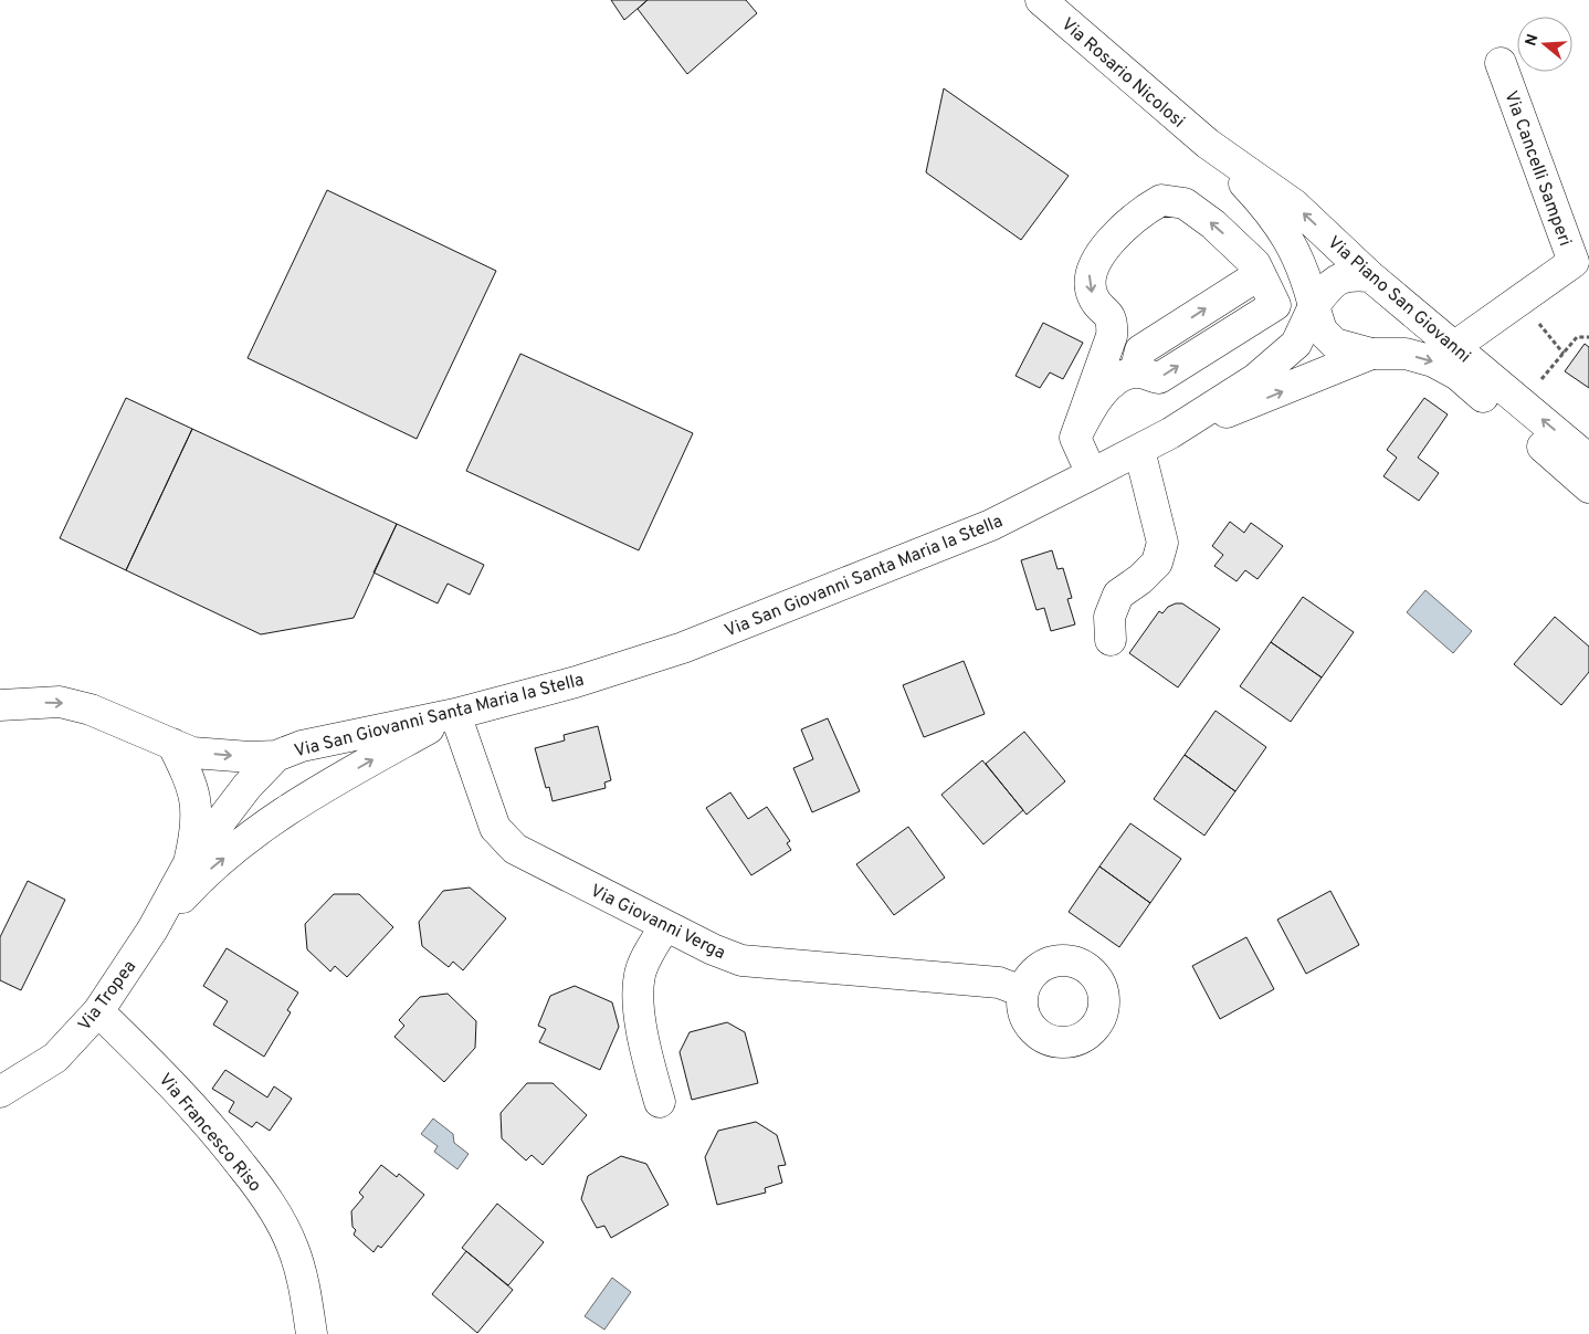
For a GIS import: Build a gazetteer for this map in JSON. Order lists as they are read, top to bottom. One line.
{"streets":{"street":["Via Rosario Nicolosi","Via Cancelli Samperi","Via Piano San Giovanni","Via San Giovanni Santa Maria la Stella","Via Giovanni Verga","Via Tropea","Via Francesco Riso"]},"crossings":[["Via Rosario Nicolosi","Via Piano San Giovanni"],["Via Cancelli Samperi","Via Piano San Giovanni"],["Via San Giovanni Santa Maria la Stella","Via Giovanni Verga"],["Via Tropea","Via Francesco Riso"]],"north":"left"}
